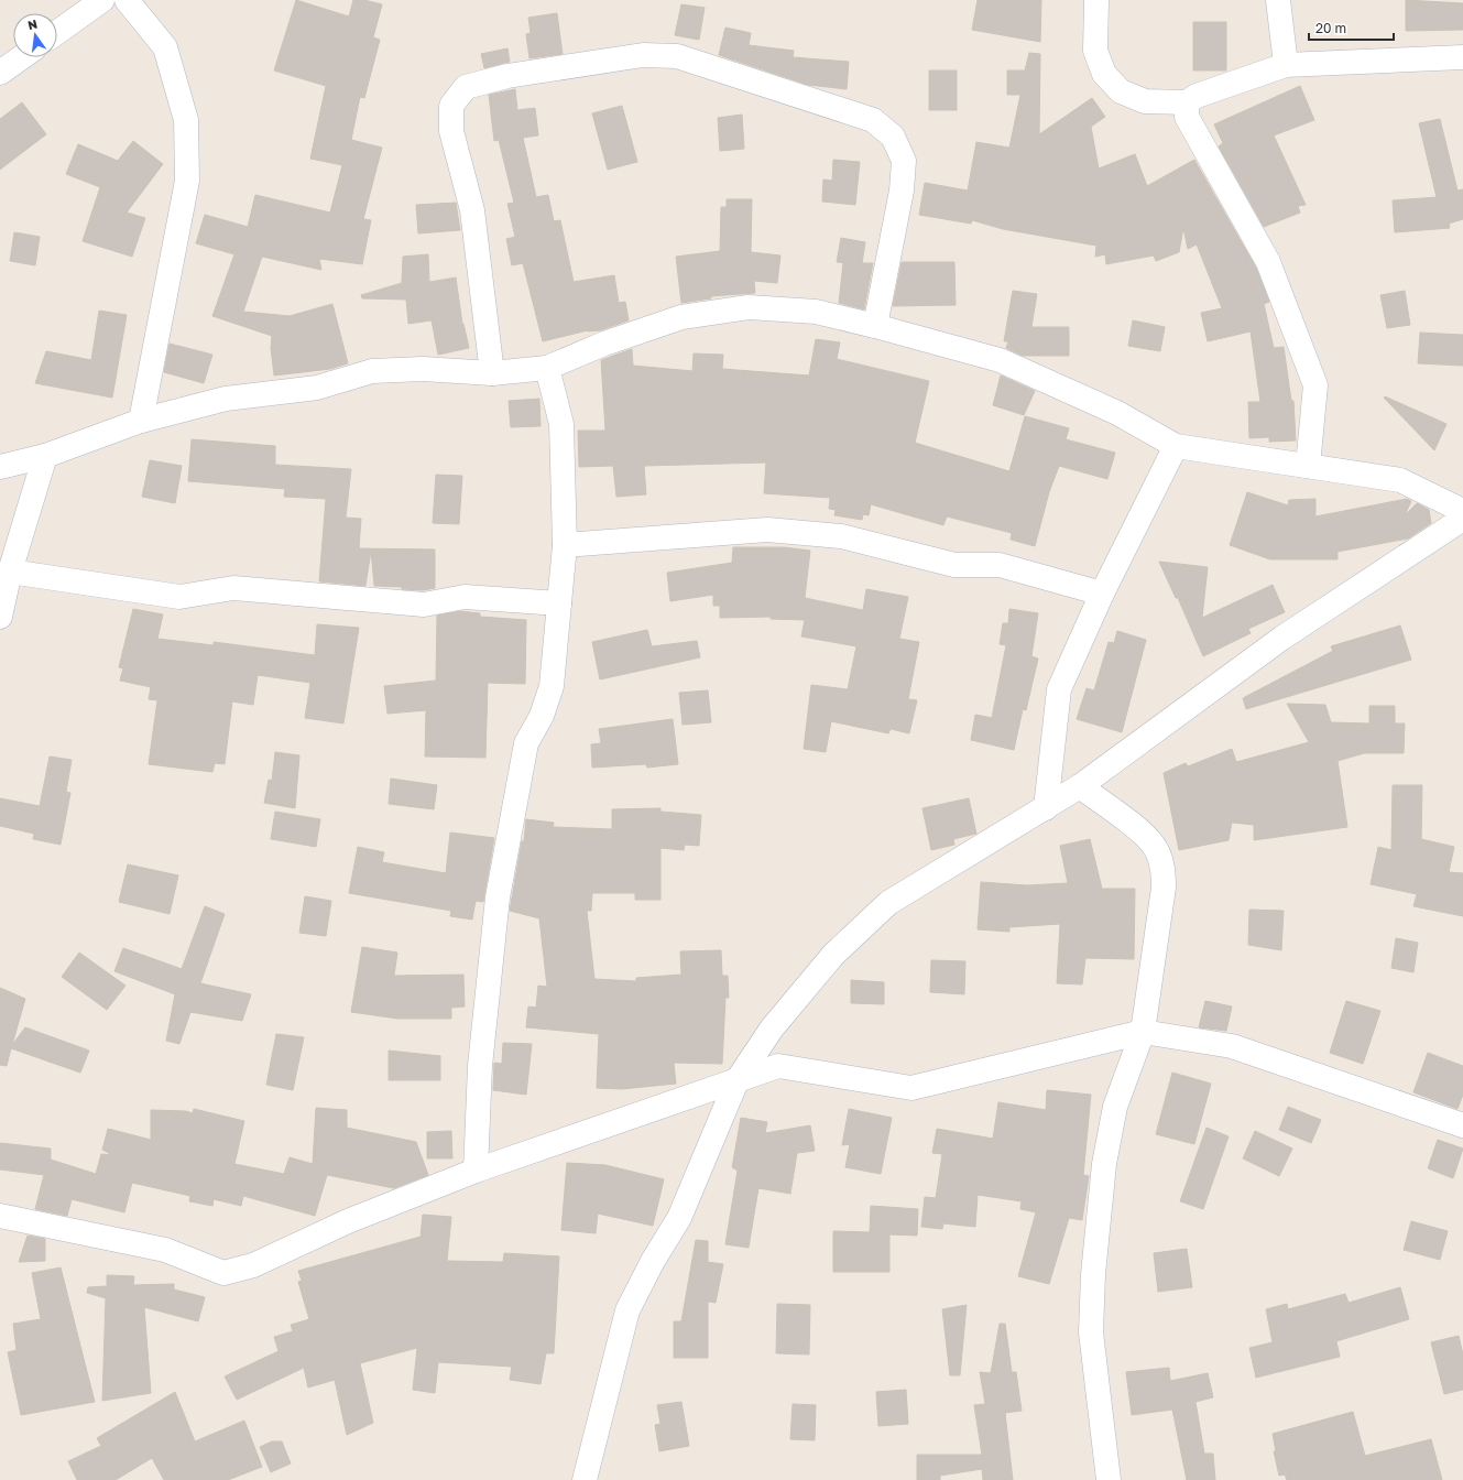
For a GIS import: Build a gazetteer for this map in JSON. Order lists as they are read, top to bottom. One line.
{"scale_bar":"20 m","north":"top"}
